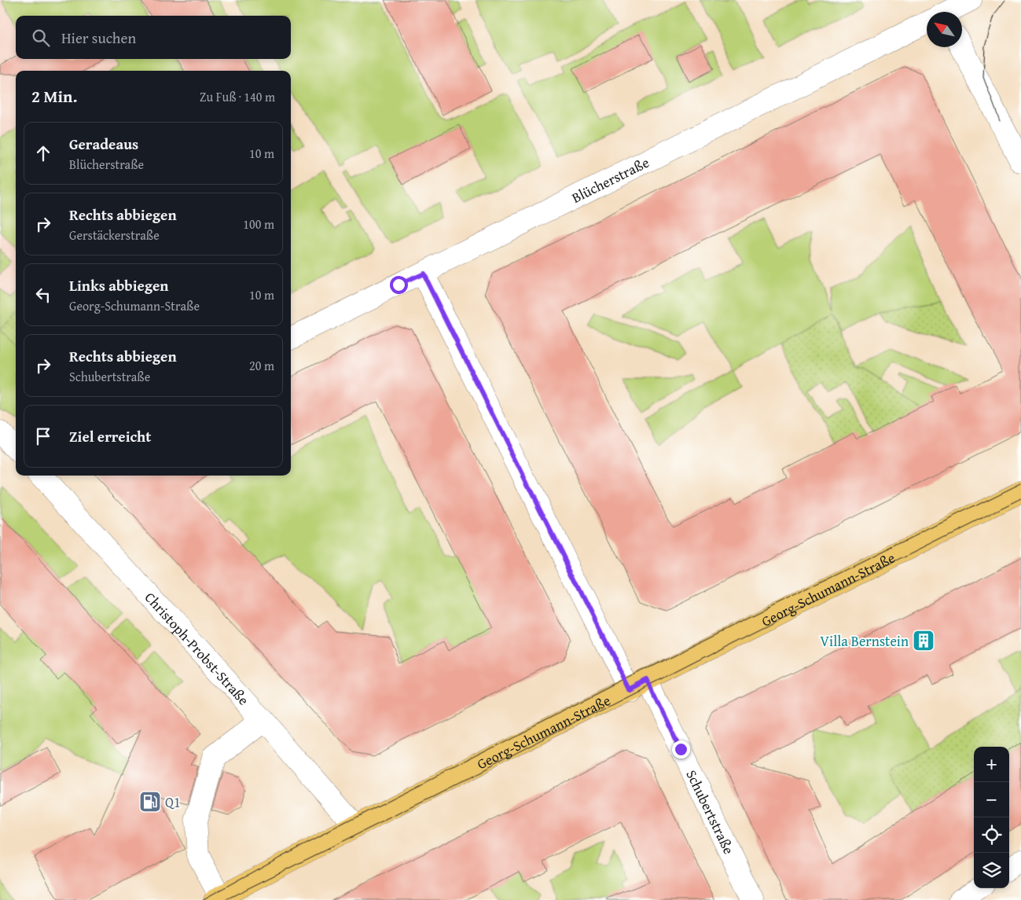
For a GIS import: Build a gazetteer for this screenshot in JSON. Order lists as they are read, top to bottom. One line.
{"streets":{"main road":["Georg-Schumann-Straße"],"street":["Blücherstraße","Christoph-Probst-Straße","Schubertstraße"]},"crossings":[["Blücherstraße","Schubertstraße"],["Georg-Schumann-Straße","Christoph-Probst-Straße"],["Georg-Schumann-Straße","Schubertstraße"]],"places":{"building":["Villa Bernstein"],"fuel station":["Q1"]},"north":"top left","page":{"search":"Hier suchen","heading":["2 Min.","Zu Fuß · 140 m"],"list":[["Geradeaus","Blücherstraße","10 m"],["Rechts abbiegen","Gerstäckerstraße","100 m"],["Links abbiegen","Georg-Schumann-Straße","10 m"],["Rechts abbiegen","Schubertstraße","20 m"],"Ziel erreicht"],"map_buttons":["+","−"]}}
